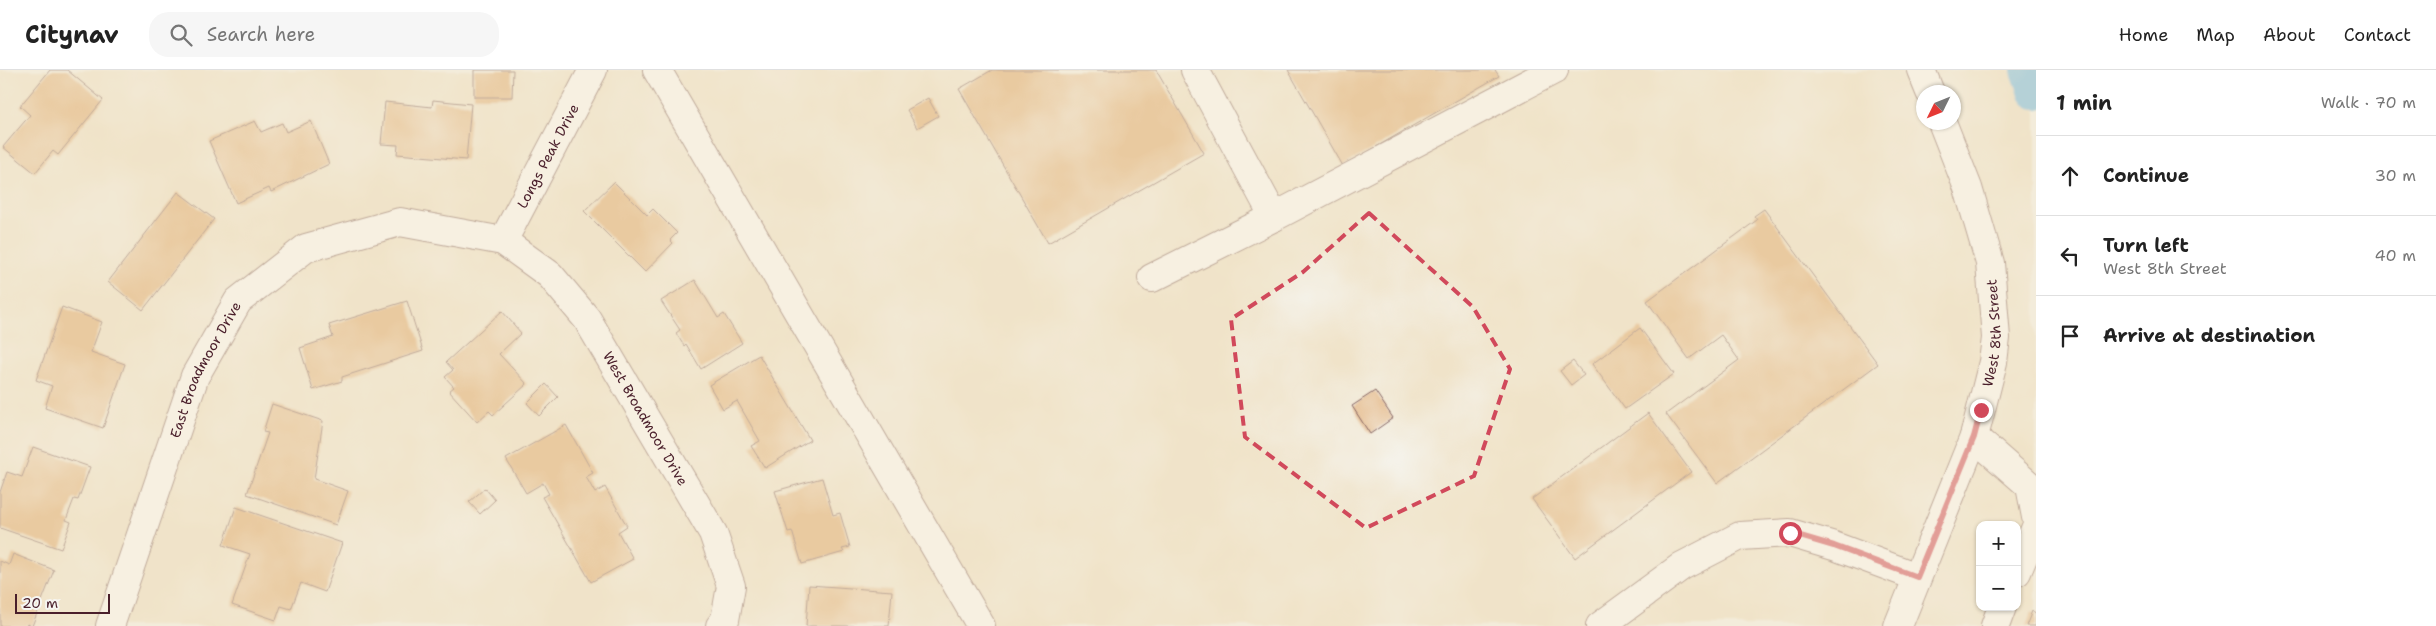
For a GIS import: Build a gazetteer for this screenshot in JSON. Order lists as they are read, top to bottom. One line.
{"streets":{"street":["Longs Peak Drive","West 8th Street","East Broadmoor Drive","West Broadmoor Drive"]},"crossings":[["Longs Peak Drive","East Broadmoor Drive"],["Longs Peak Drive","West Broadmoor Drive"],["East Broadmoor Drive","West Broadmoor Drive"]],"scale_bar":"20 m","north":"bottom left","page":{"header":"Citynav","search":"Search here","nav":["Home","Map","About","Contact"],"heading":["1 min","Walk · 70 m"],"list":[["Continue","30 m"],["Turn left","West 8th Street","40 m"],"Arrive at destination"],"map_buttons":["+","−"],"scale":"20 m"}}
